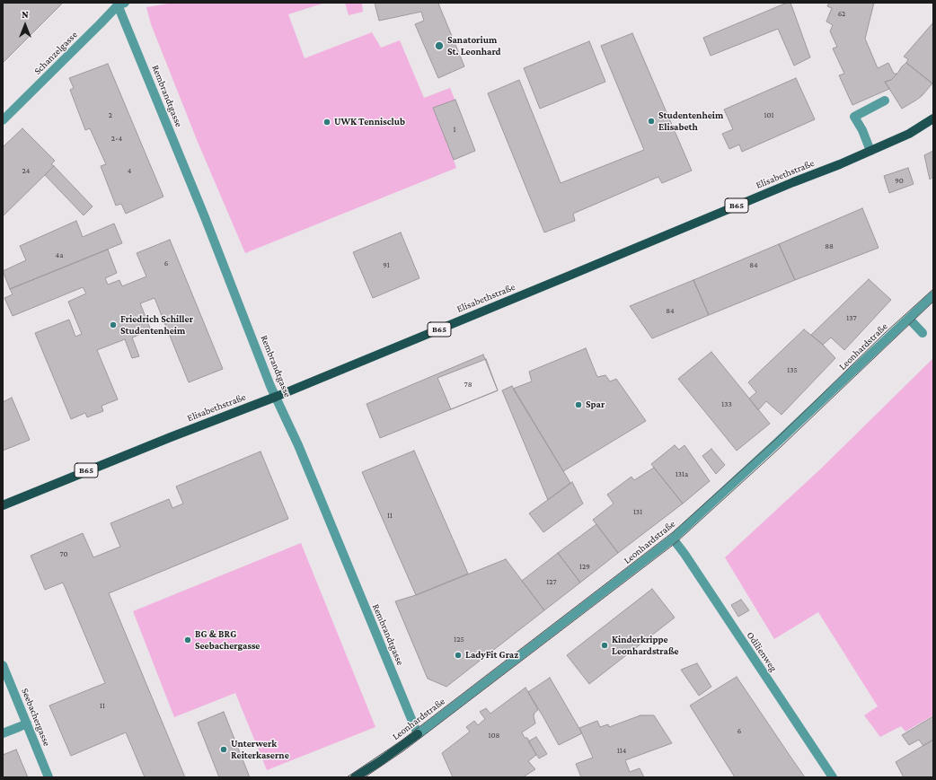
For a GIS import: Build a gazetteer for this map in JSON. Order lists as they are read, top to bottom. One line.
{"streets":{"main road":["Elisabethstraße","B65","Leonhardstraße"],"street":["Schanzelgasse","Rembrandtgasse","Odilienweg","Seebachergasse"]},"crossings":[["Schanzelgasse","Rembrandtgasse"],["Rembrandtgasse","Elisabethstraße"],["Rembrandtgasse","Leonhardstraße"],["Leonhardstraße","Odilienweg"]],"places":["Sanatorium St. Leonhard","Studentenheim Elisabeth","UWK Tennisclub","Friedrich Schiller Studentenheim","Spar","BG & BRG Seebachergasse","Kinderkrippe Leonhardstraße","LadyFit Graz","Unterwerk Reiterkaserne"],"house_numbers":["62","2","101","1","2-4","24","4","90","88","4a","6","91","84","84","137","135","78","133","131a","131","11","70","129","127","125","11","6","108","114"],"north":"top"}
